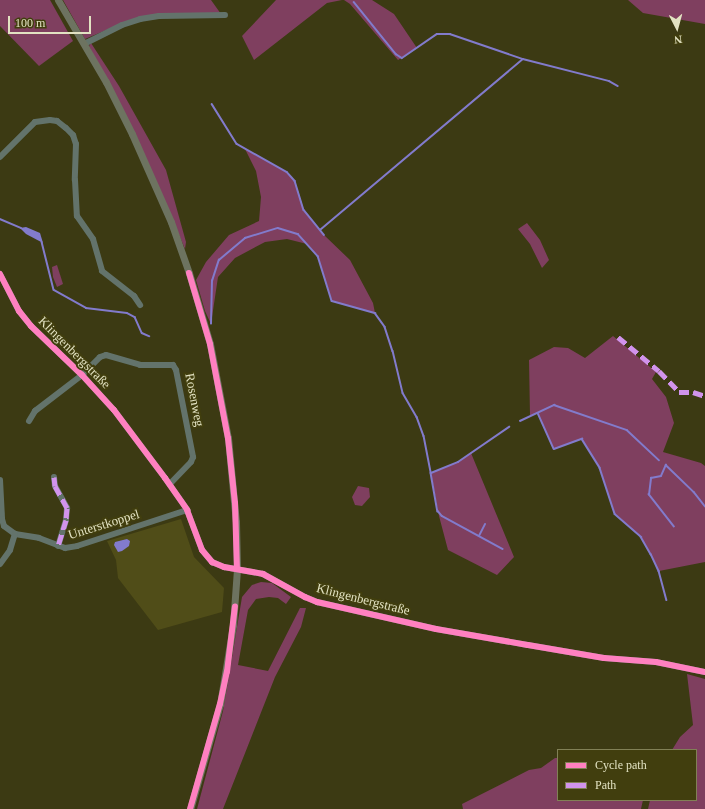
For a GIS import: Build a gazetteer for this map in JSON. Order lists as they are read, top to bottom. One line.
{"streets":{"street":["Klingenbergstraße","Rosenweg","Unterstkoppel"]},"crossings":[["Klingenbergstraße","Rosenweg"],["Klingenbergstraße","Unterstkoppel"]],"legend":["Cycle path","Path"],"scale_bar":"100 m","north":"bottom"}
